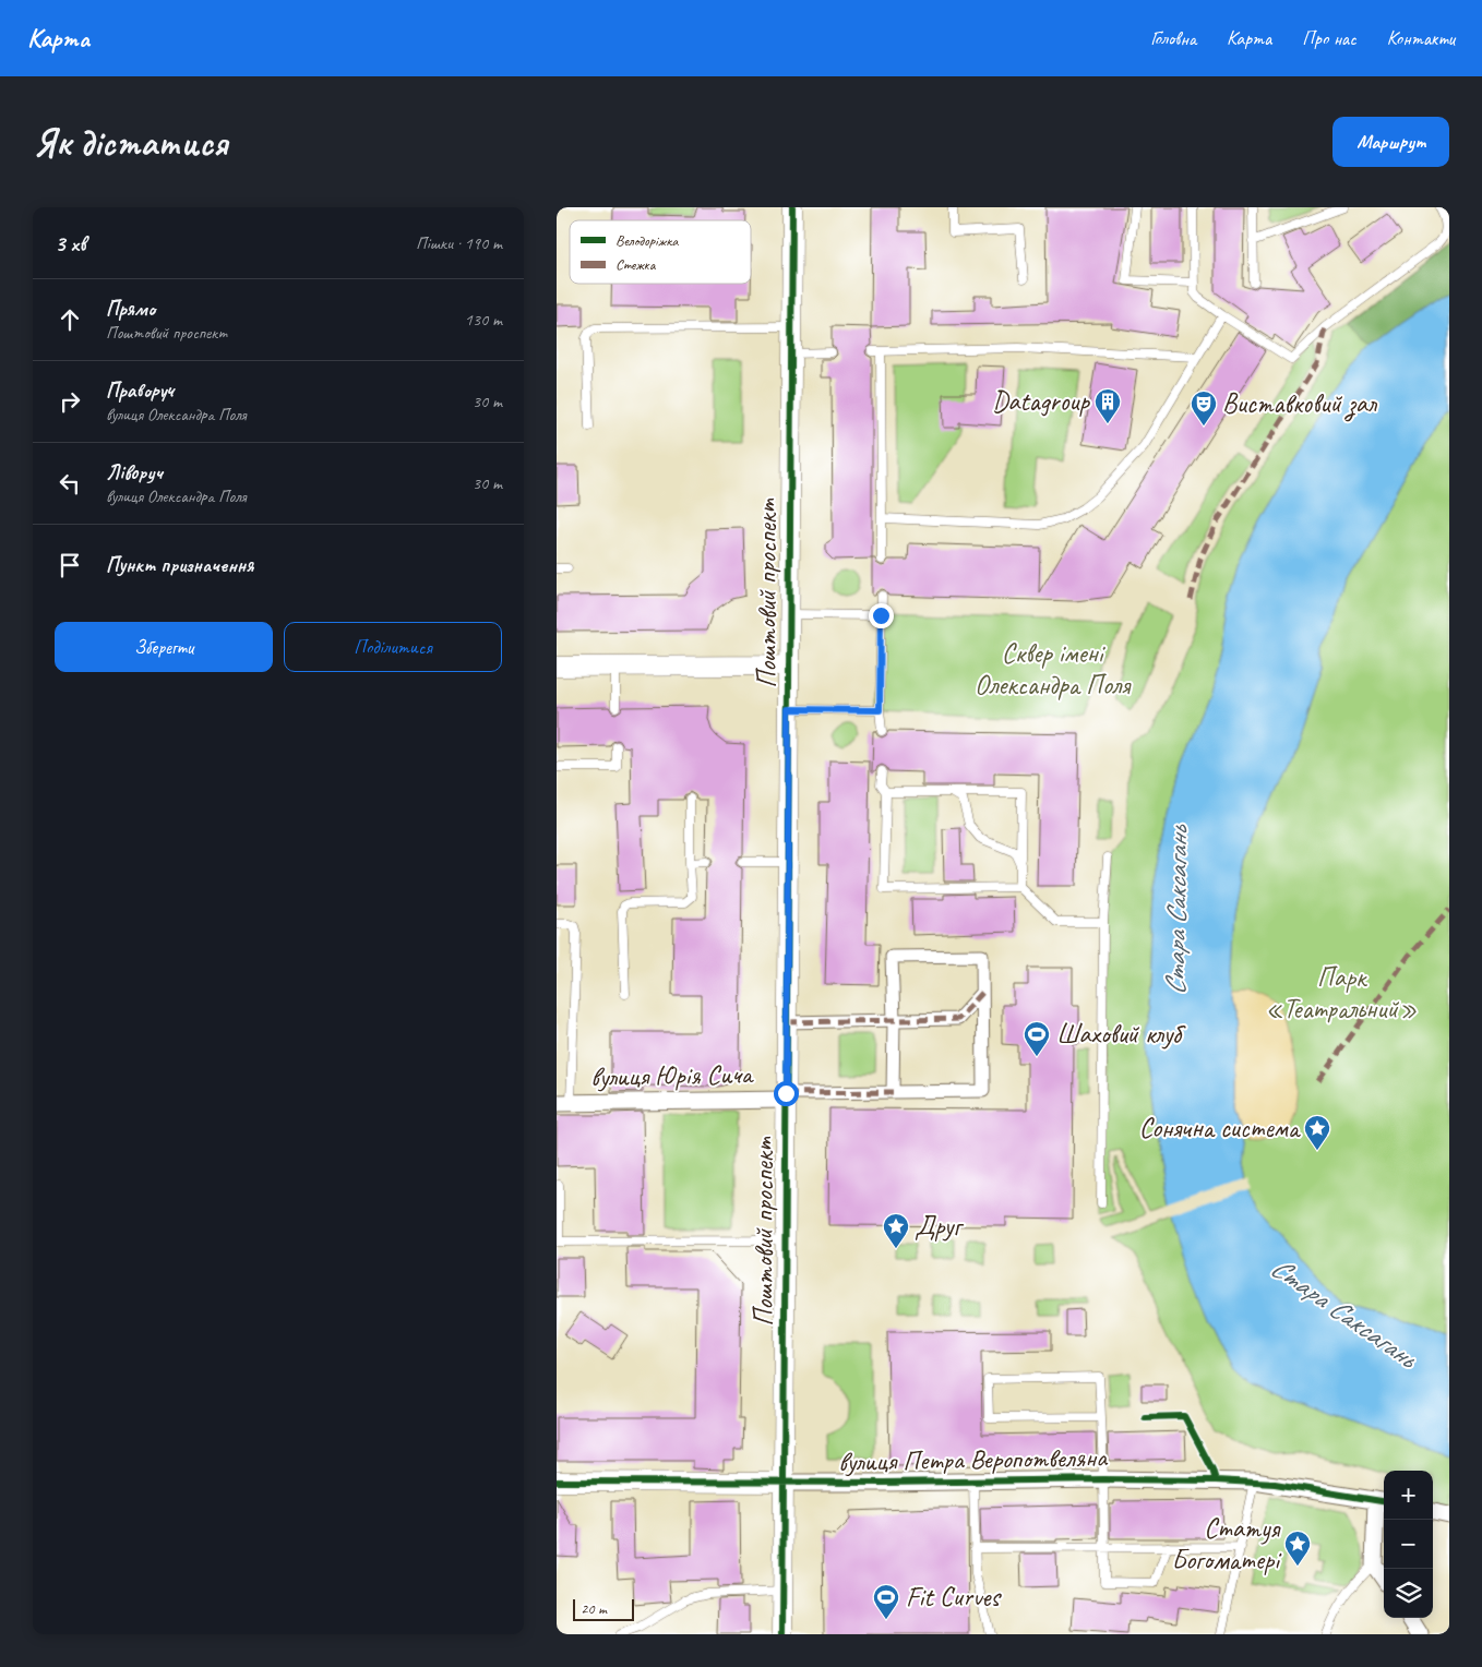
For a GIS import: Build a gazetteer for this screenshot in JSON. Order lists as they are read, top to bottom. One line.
{"streets":{"street":["Поштовий проспект","вулиця Юрія Сича","вулиця Петра Веропотвеляна"]},"crossings":[["Поштовий проспект","вулиця Юрія Сича"],["Поштовий проспект","вулиця Петра Веропотвеляна"]],"water":["Стара Саксагань"],"parks":["Сквер імені Олександра Поля","Парк «Театральний»"],"places":{"building":["Datagroup"],"theatre":["Виставковий зал"],"sports":["Шаховий клуб","Fit Curves"],"place":["Сонячна система","Друг","Статуя Богоматері"]},"legend":["Велодоріжка","Стежка"],"scale_bar":"20 m","page":{"header":"Карта","nav":["Головна","Карта","Про нас","Контакти"],"buttons":["Маршрут",["Зберегти","Поділитися"]],"title":"Як дістатися","heading":["3 хв","Пішки · 190 m"],"list":[["Прямо","Поштовий проспект","130 m"],["Праворуч","вулиця Олександра Поля","30 m"],["Ліворуч","вулиця Олександра Поля","30 m"],"Пункт призначення"],"map_buttons":["+","−"],"scale":"20 m"}}
